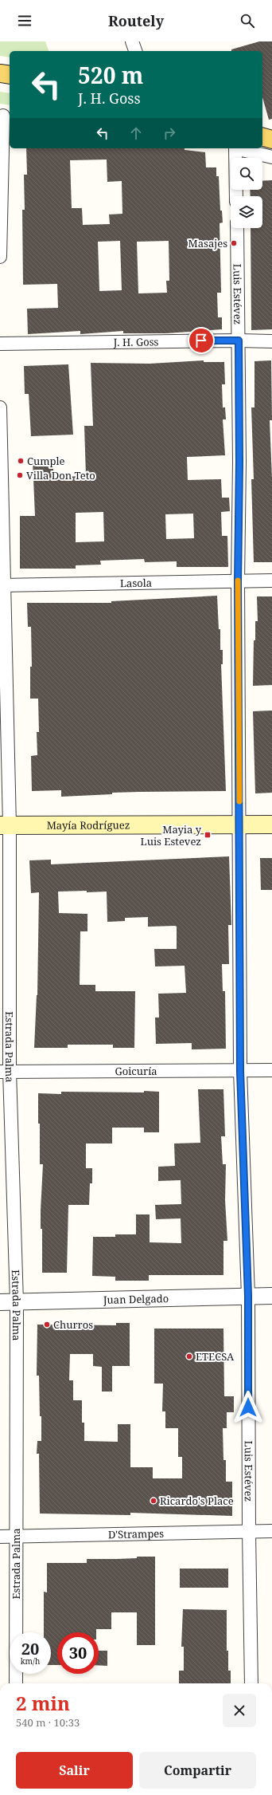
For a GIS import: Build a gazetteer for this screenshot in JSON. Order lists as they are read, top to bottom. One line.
{"streets":{"main road":["Mayía Rodríguez"],"street":["Luis Estévez","J. H. Goss","Lasola","Estrada Palma","Goicuría","Juan Delgado","D'Strampes"]},"crossings":[["Luis Estévez","J. H. Goss"],["Luis Estévez","Lasola"],["Luis Estévez","Mayía Rodríguez"],["Luis Estévez","Goicuría"],["Luis Estévez","Juan Delgado"],["Luis Estévez","D'Strampes"],["Lasola","Estrada Palma"],["Mayía Rodríguez","Estrada Palma"],["Estrada Palma","Goicuría"],["Estrada Palma","Juan Delgado"],["Estrada Palma","D'Strampes"]],"places":{"other":["Masajes","Cumple","Villa Don Teto","Churros","ETECSA","Ricardo's Place"],"transit":["Mayia y Luis Estevez"]},"page":{"header":"Routely","turn":["520 m","J. H. Goss"],"speed":"20 km/h","limit":"30","heading":["2 min","540 m · 10:33"],"buttons":["Salir","Compartir"]}}
